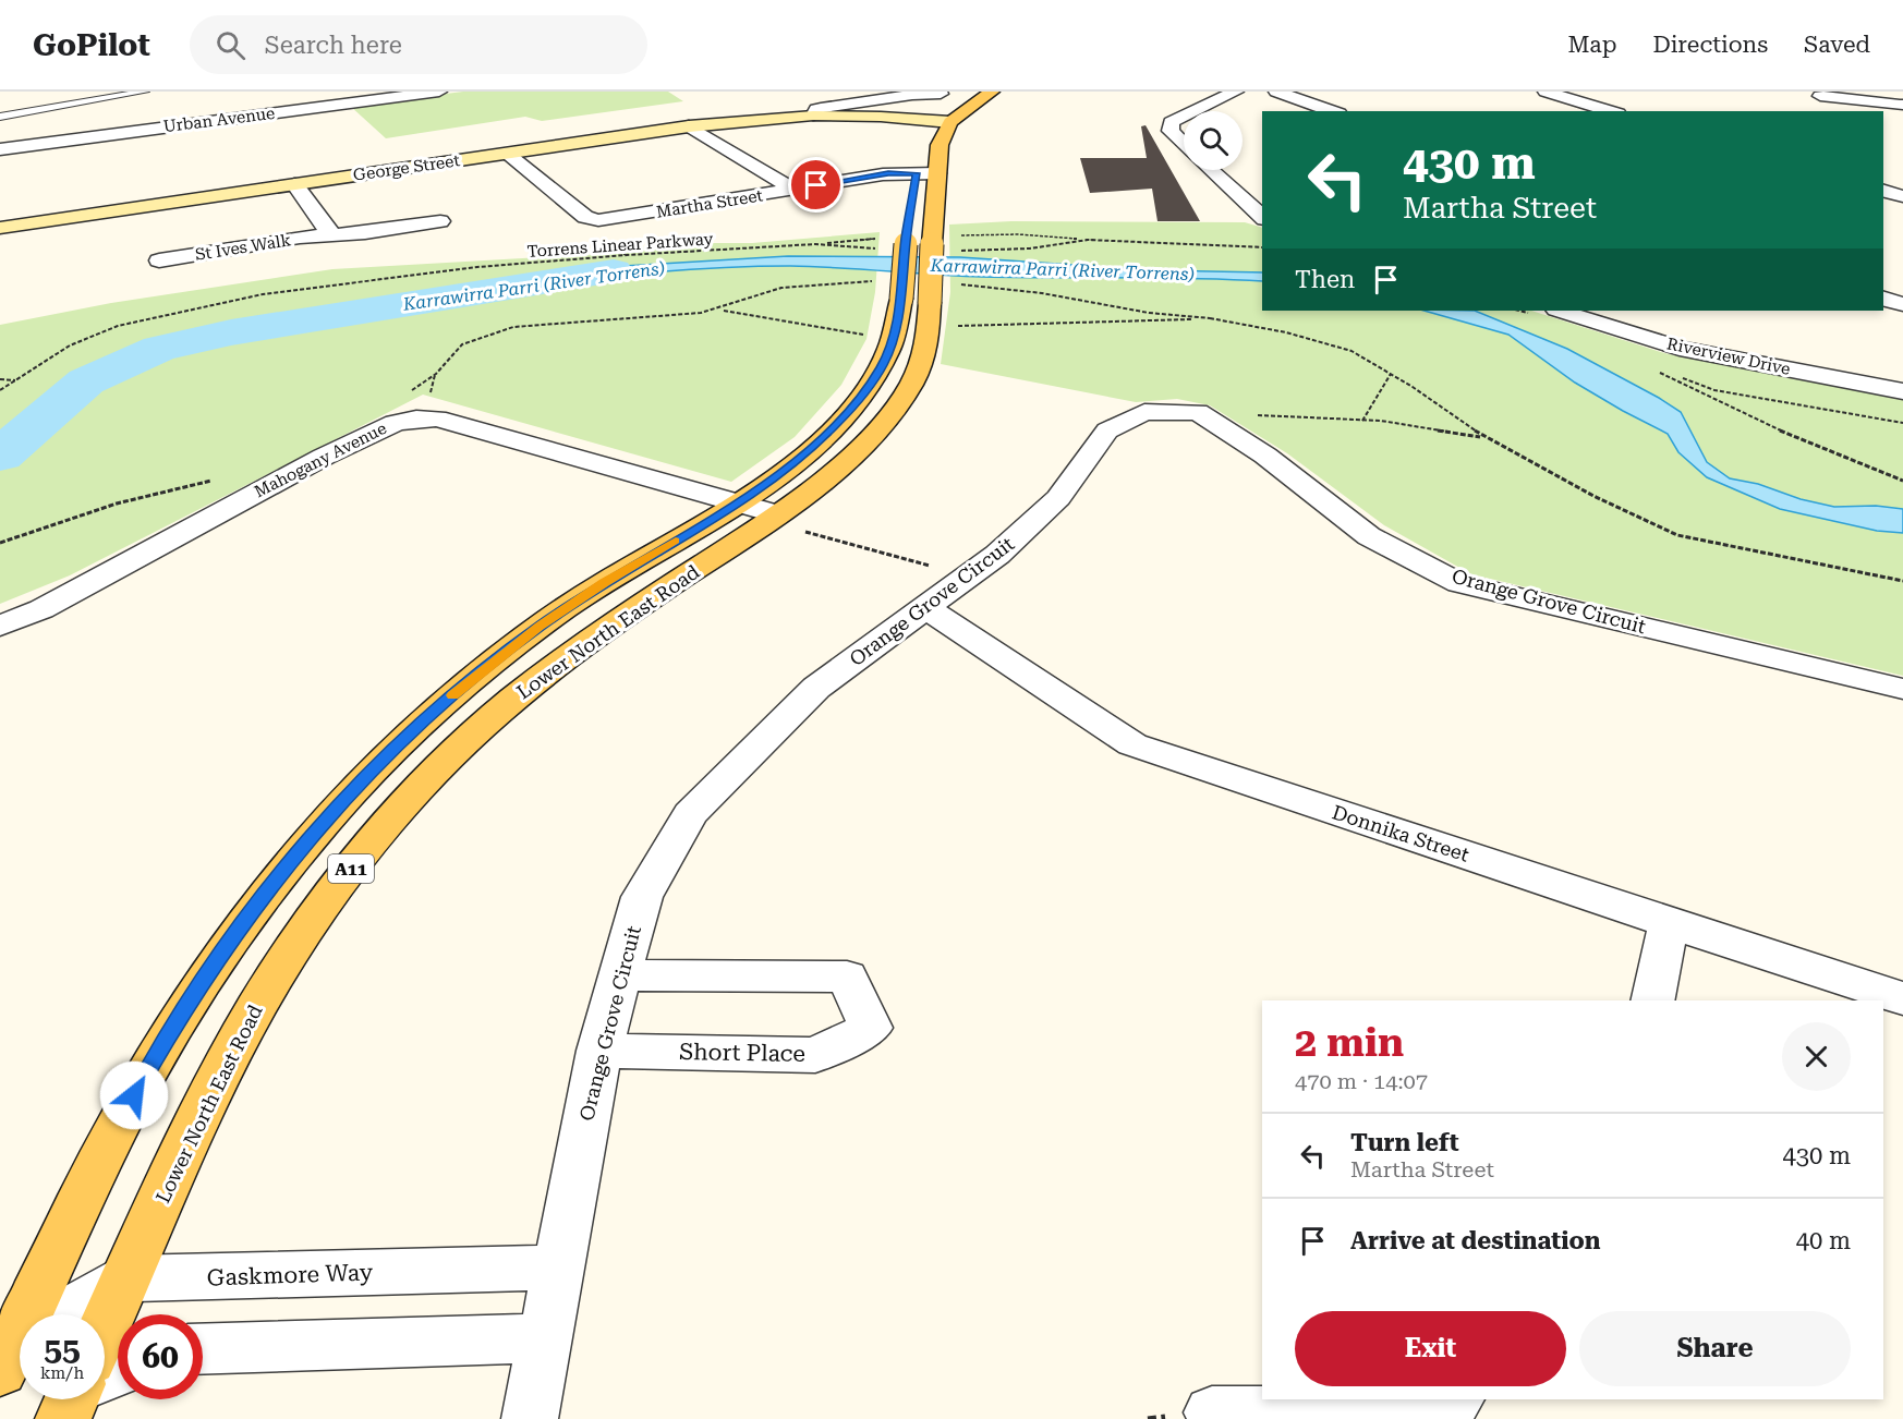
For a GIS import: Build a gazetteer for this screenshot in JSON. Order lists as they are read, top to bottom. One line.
{"streets":{"main road":["Lower North East Road","A11"],"street":["Urban Avenue","George Street","Martha Street","St Ives Walk","Riverview Drive","Mahogany Avenue","Orange Grove Circuit","Donnika Street","Short Place","Gaskmore Way"],"path":["Torrens Linear Parkway"]},"crossings":[["George Street","Martha Street"],["George Street","Lower North East Road"],["Martha Street","Lower North East Road"],["Mahogany Avenue","Lower North East Road"],["Orange Grove Circuit","Donnika Street"],["Orange Grove Circuit","Short Place"],["Orange Grove Circuit","Gaskmore Way"],["Lower North East Road","Gaskmore Way"]],"water":["Karrawirra Parri (River Torrens)"],"page":{"header":"GoPilot","search":"Search here","nav":["Map","Directions","Saved"],"turn":["430 m","Martha Street"],"then":"Then","heading":["2 min","470 m · 14:07"],"list":[{"name":"Turn left","note":"Martha Street","value":"430 m"},{"name":"Arrive at destination","value":"40 m"}],"buttons":["Exit","Share"],"speed":"55 km/h","limit":"60"}}
